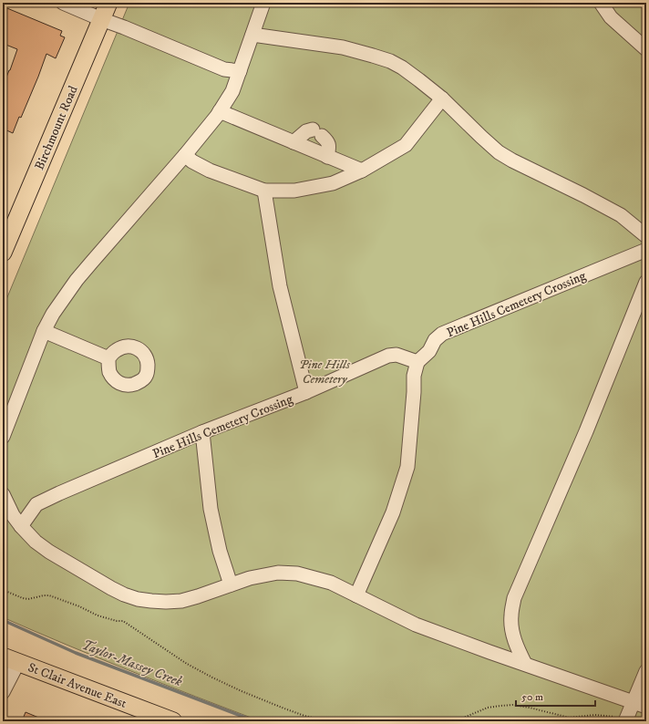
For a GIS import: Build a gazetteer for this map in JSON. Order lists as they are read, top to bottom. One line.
{"streets":{"main road":["Birchmount Road","St Clair Avenue East"],"street":["Pine Hills Cemetery Crossing"]},"water":["Taylor-Massey Creek"],"parks":["Pine Hills Cemetery"],"scale_bar":"50 m"}
